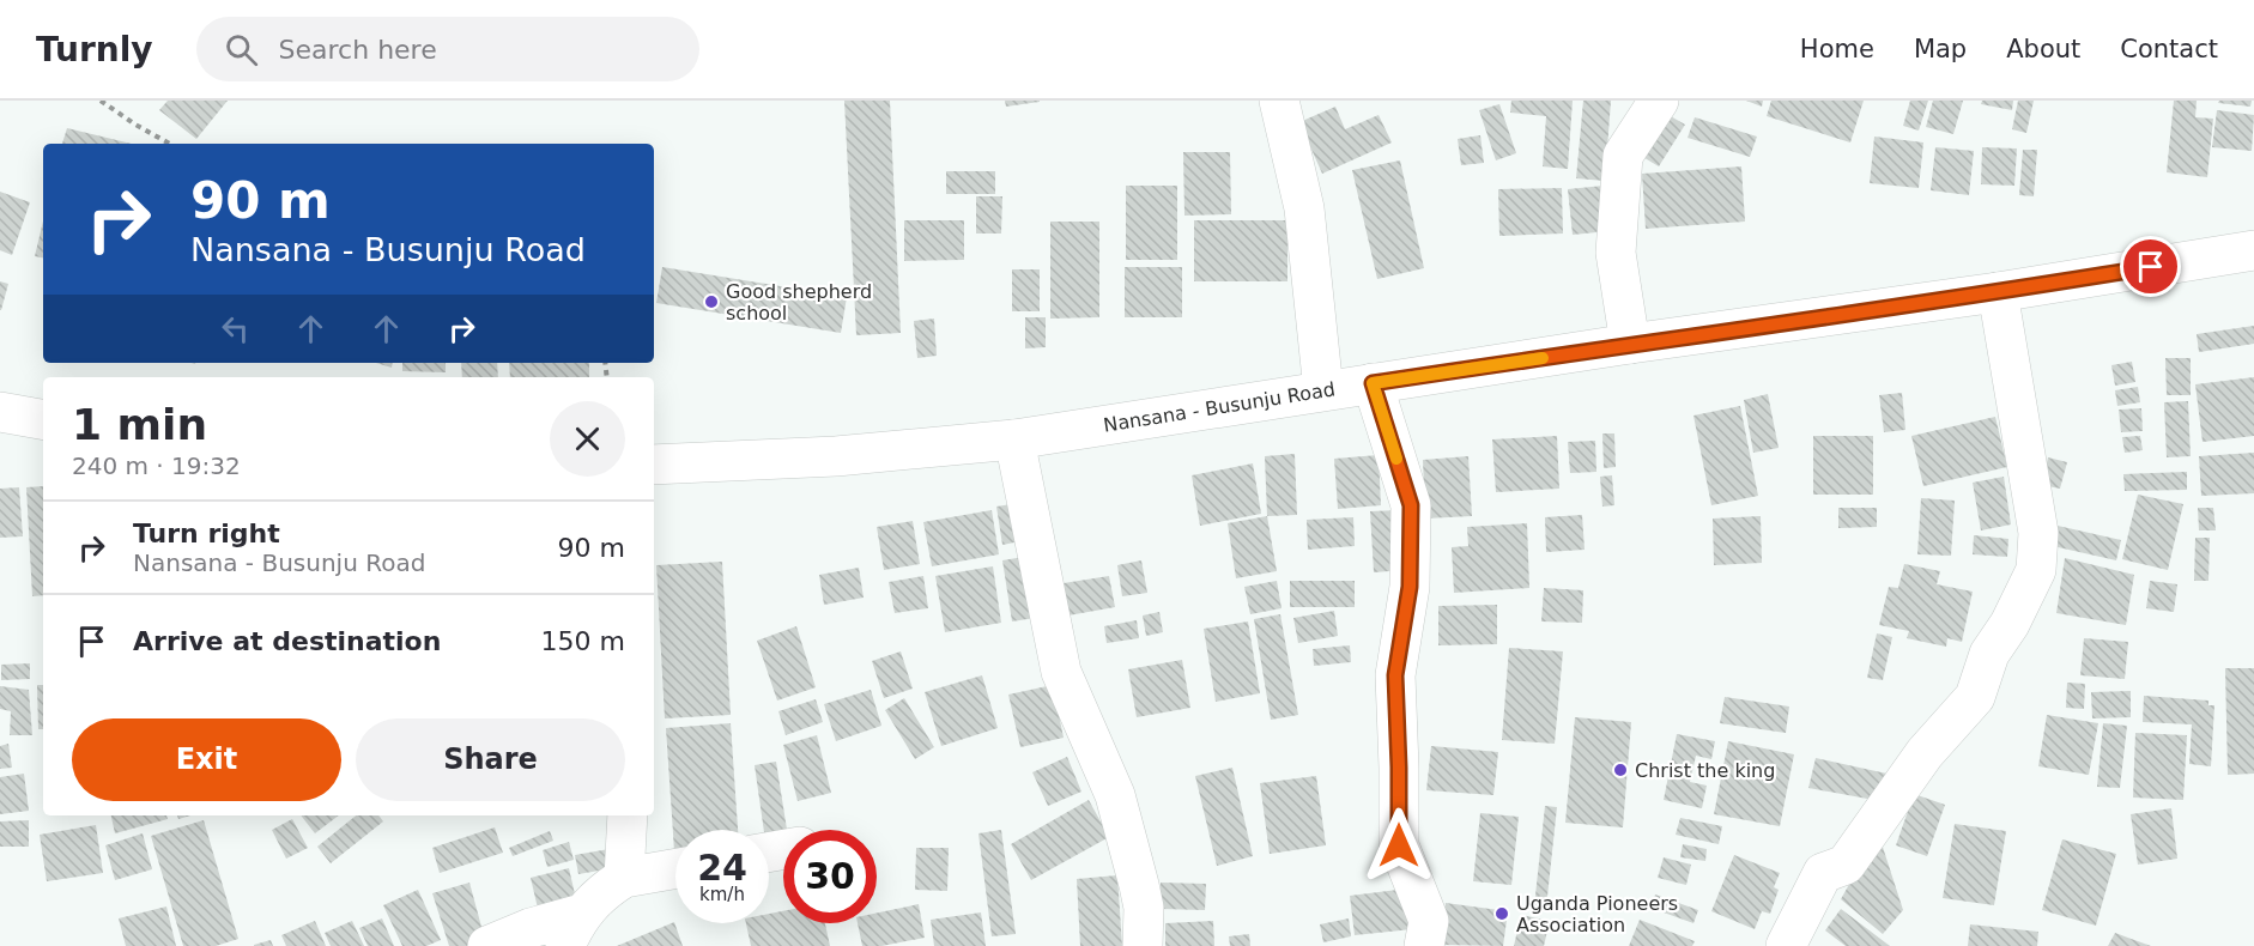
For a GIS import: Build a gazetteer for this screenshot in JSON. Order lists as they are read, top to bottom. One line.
{"streets":{"street":["Nansana - Busunju Road"]},"places":["Good shepherd school","Christ the king","Uganda Pioneers Association"],"page":{"header":"Turnly","search":"Search here","nav":["Home","Map","About","Contact"],"turn":["90 m","Nansana - Busunju Road"],"heading":["1 min","240 m · 19:32"],"list":[{"name":"Turn right","note":"Nansana - Busunju Road","value":"90 m"},{"name":"Arrive at destination","value":"150 m"}],"buttons":["Exit","Share"],"speed":"24 km/h","limit":"30"}}
